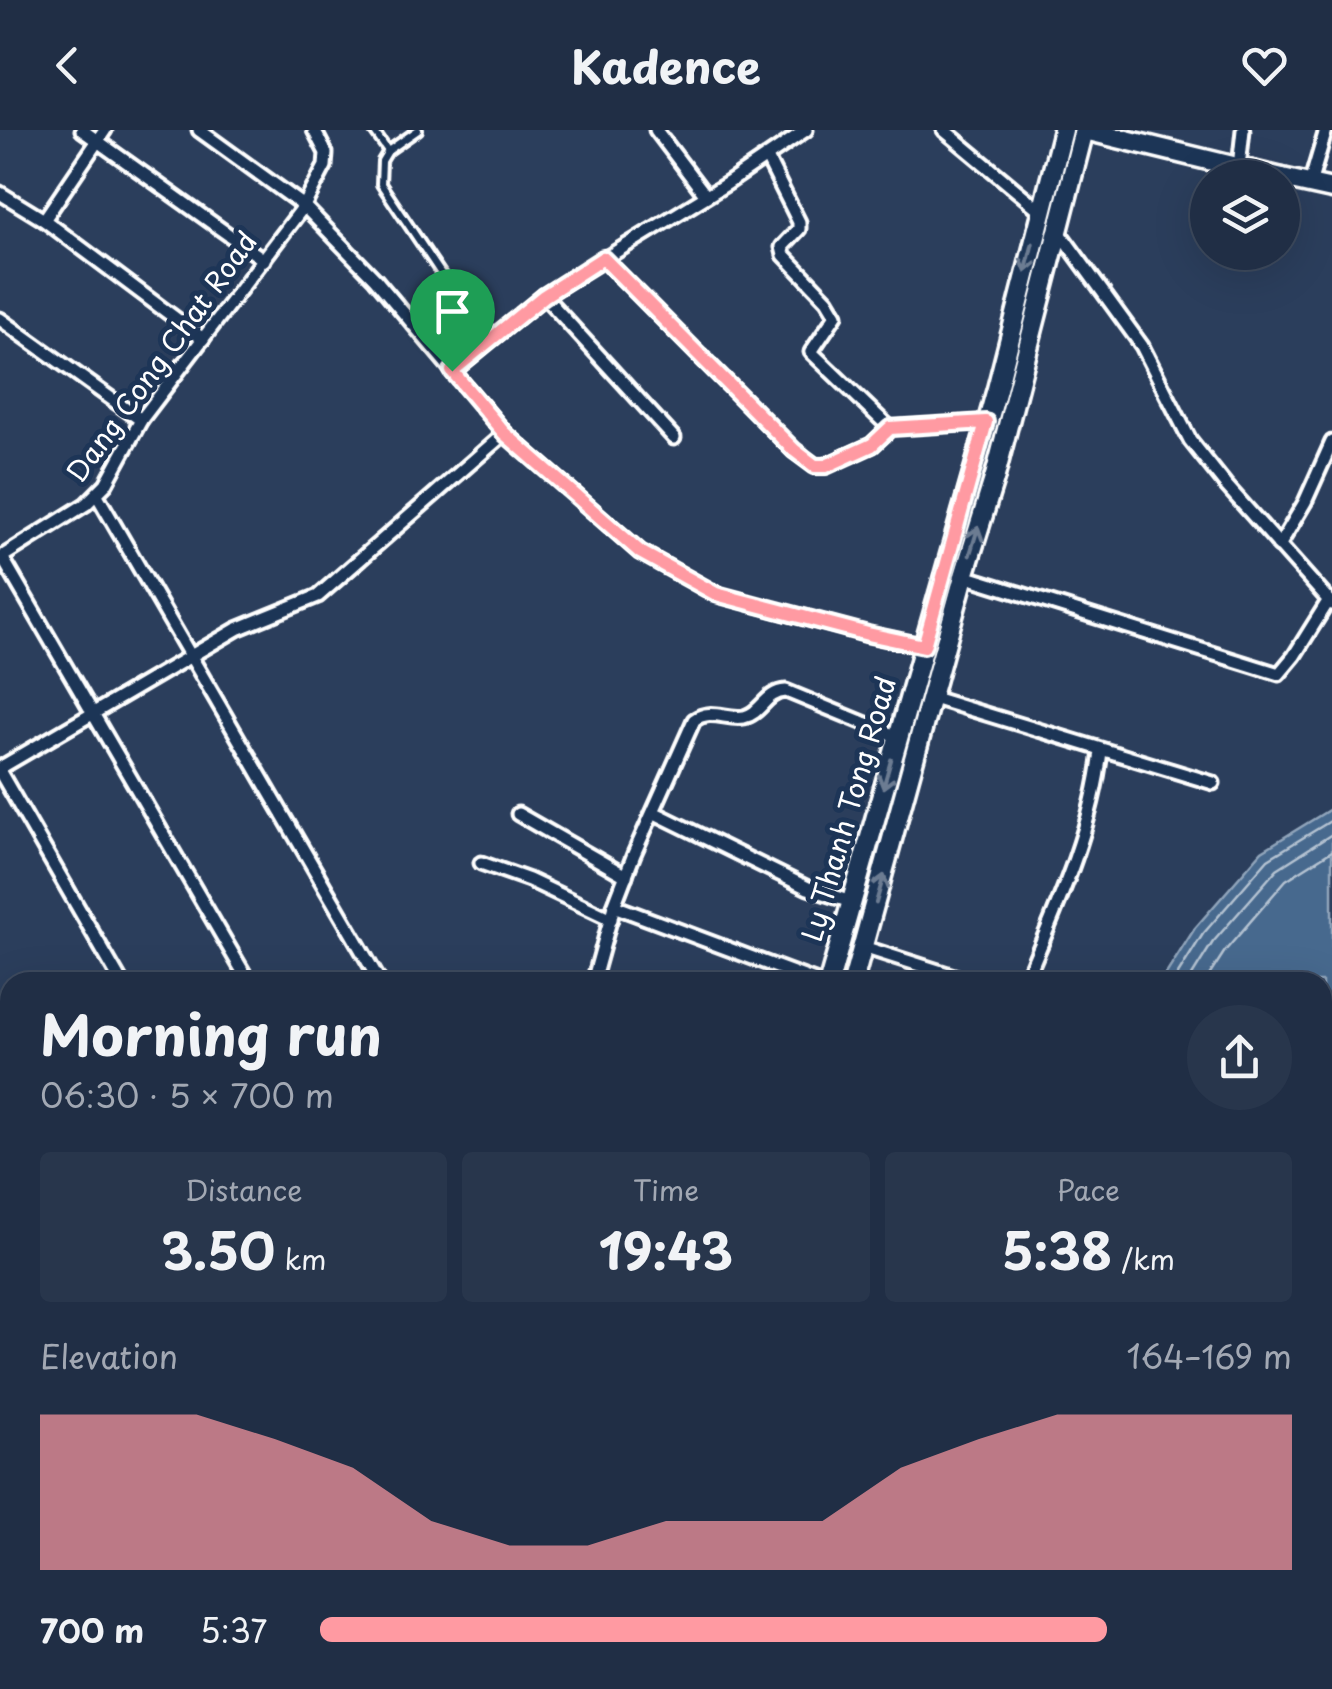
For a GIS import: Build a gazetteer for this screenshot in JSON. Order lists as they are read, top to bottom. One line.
{"streets":{"main road":["Ly Thanh Tong Road"],"street":["Dang Cong Chat Road"]},"page":{"header":"Kadence","heading":["Morning run","06:30 · 5 × 700 m"],"stats":[["Distance","3.50 km"],["Time","19:43"],["Pace","5:38 /km"]],"chart":["Elevation","164–169 m"],"list":[{"name":"700 m","note":"5:37"}]}}
